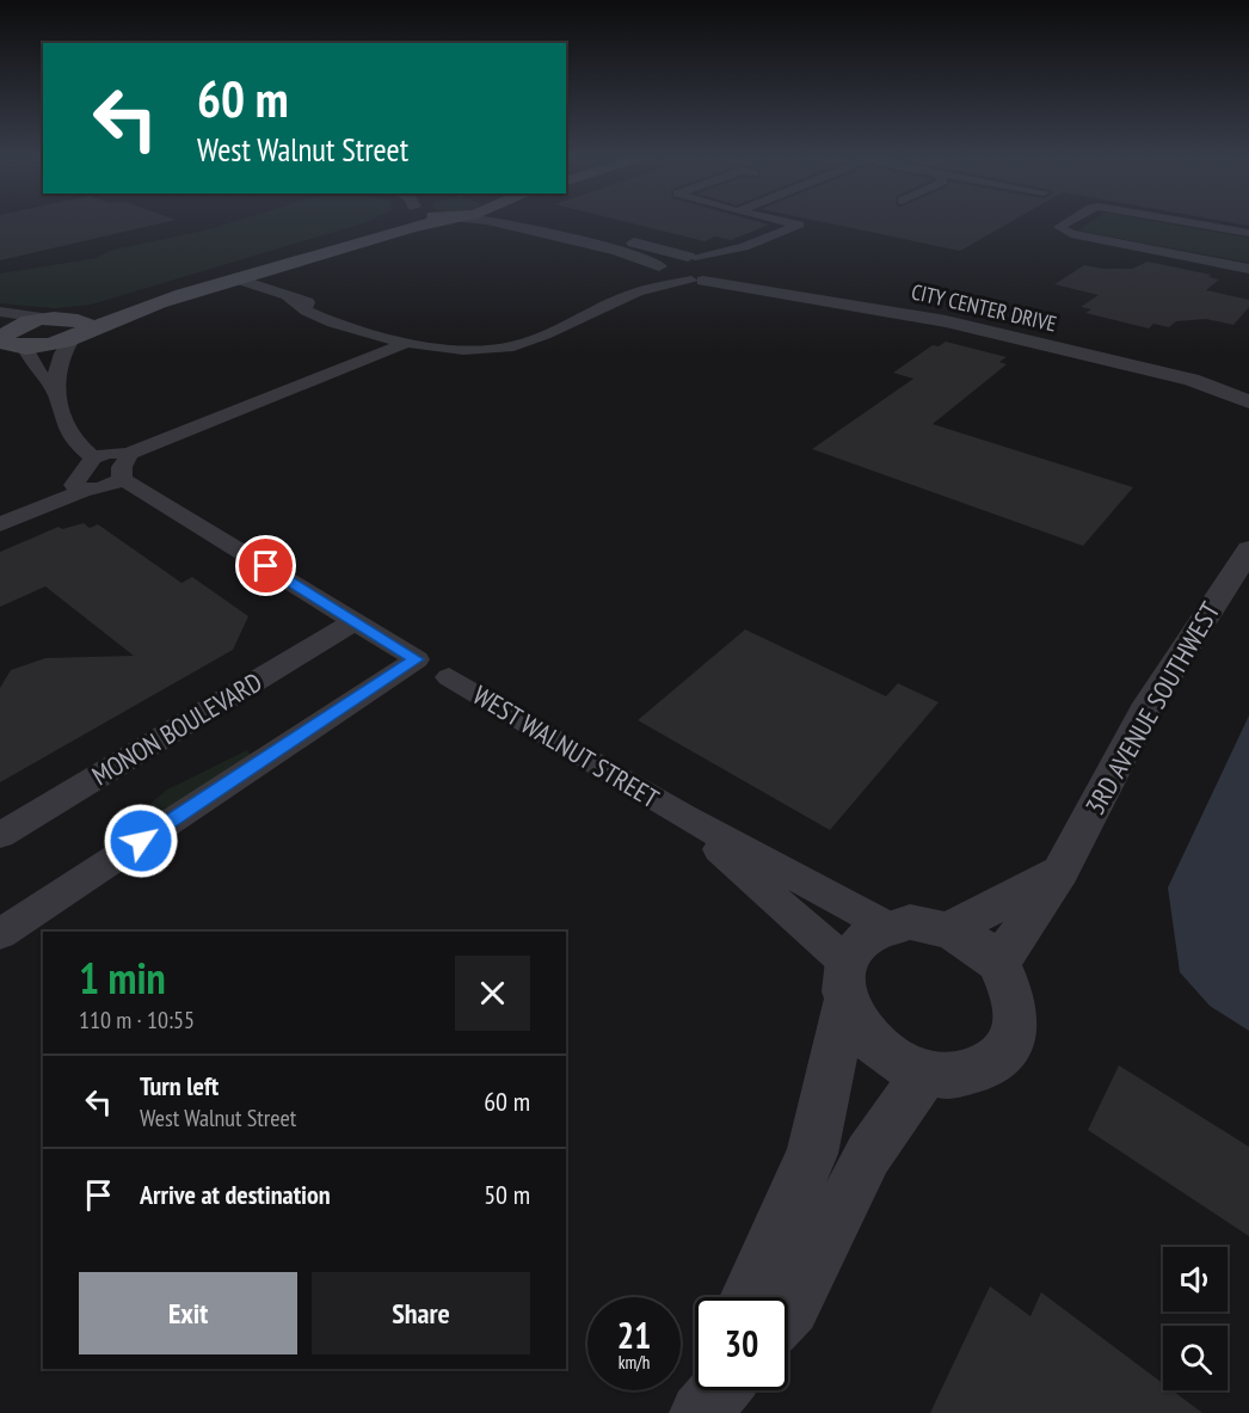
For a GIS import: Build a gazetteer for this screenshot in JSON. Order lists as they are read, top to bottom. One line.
{"streets":{"street":["CITY CENTER DRIVE","3RD AVENUE SOUTHWEST","MONON BOULEVARD","WEST WALNUT STREET"]},"crossings":[["3RD AVENUE SOUTHWEST","WEST WALNUT STREET"]],"page":{"turn":["60 m","West Walnut Street"],"heading":["1 min","110 m · 10:55"],"list":[{"name":"Turn left","note":"West Walnut Street","value":"60 m"},{"name":"Arrive at destination","value":"50 m"}],"buttons":["Exit","Share"],"speed":"21 km/h","limit":"30"}}
